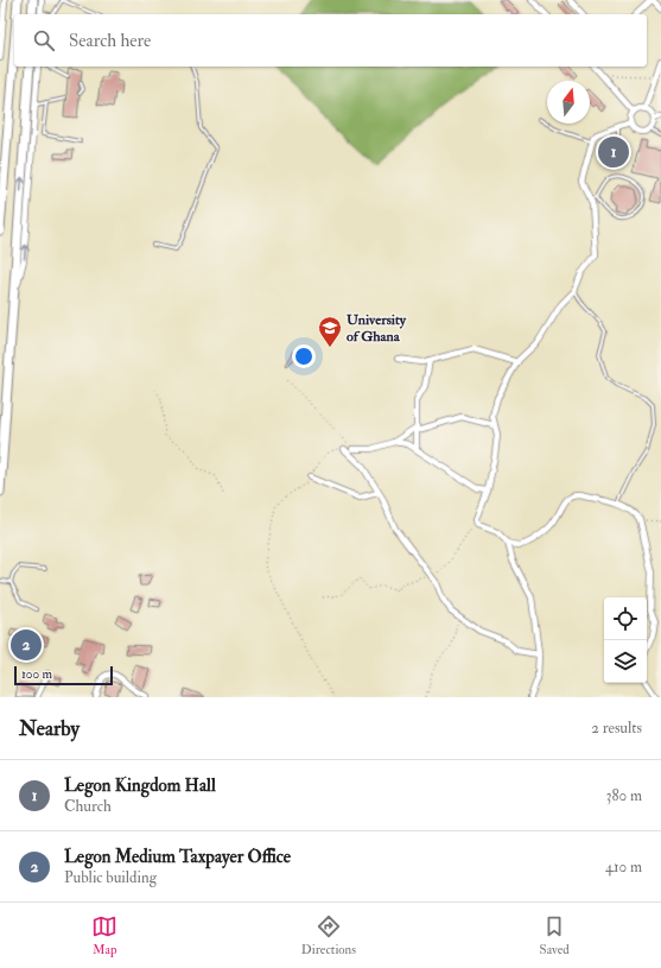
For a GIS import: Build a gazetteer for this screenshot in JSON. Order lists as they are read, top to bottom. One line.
{"places":{"school or university":["University of Ghana"]},"scale_bar":"100 m","north":"top","page":{"search":"Search here","pins":["1","2"],"scale":"100 m","heading":["Nearby","2 results"],"list":[{"mark":"1","name":"Legon Kingdom Hall","note":"Church","value":"380 m"},{"mark":"2","name":"Legon Medium Taxpayer Office","note":"Public building","value":"410 m"}],"nav":["Map","Directions","Saved"]}}
